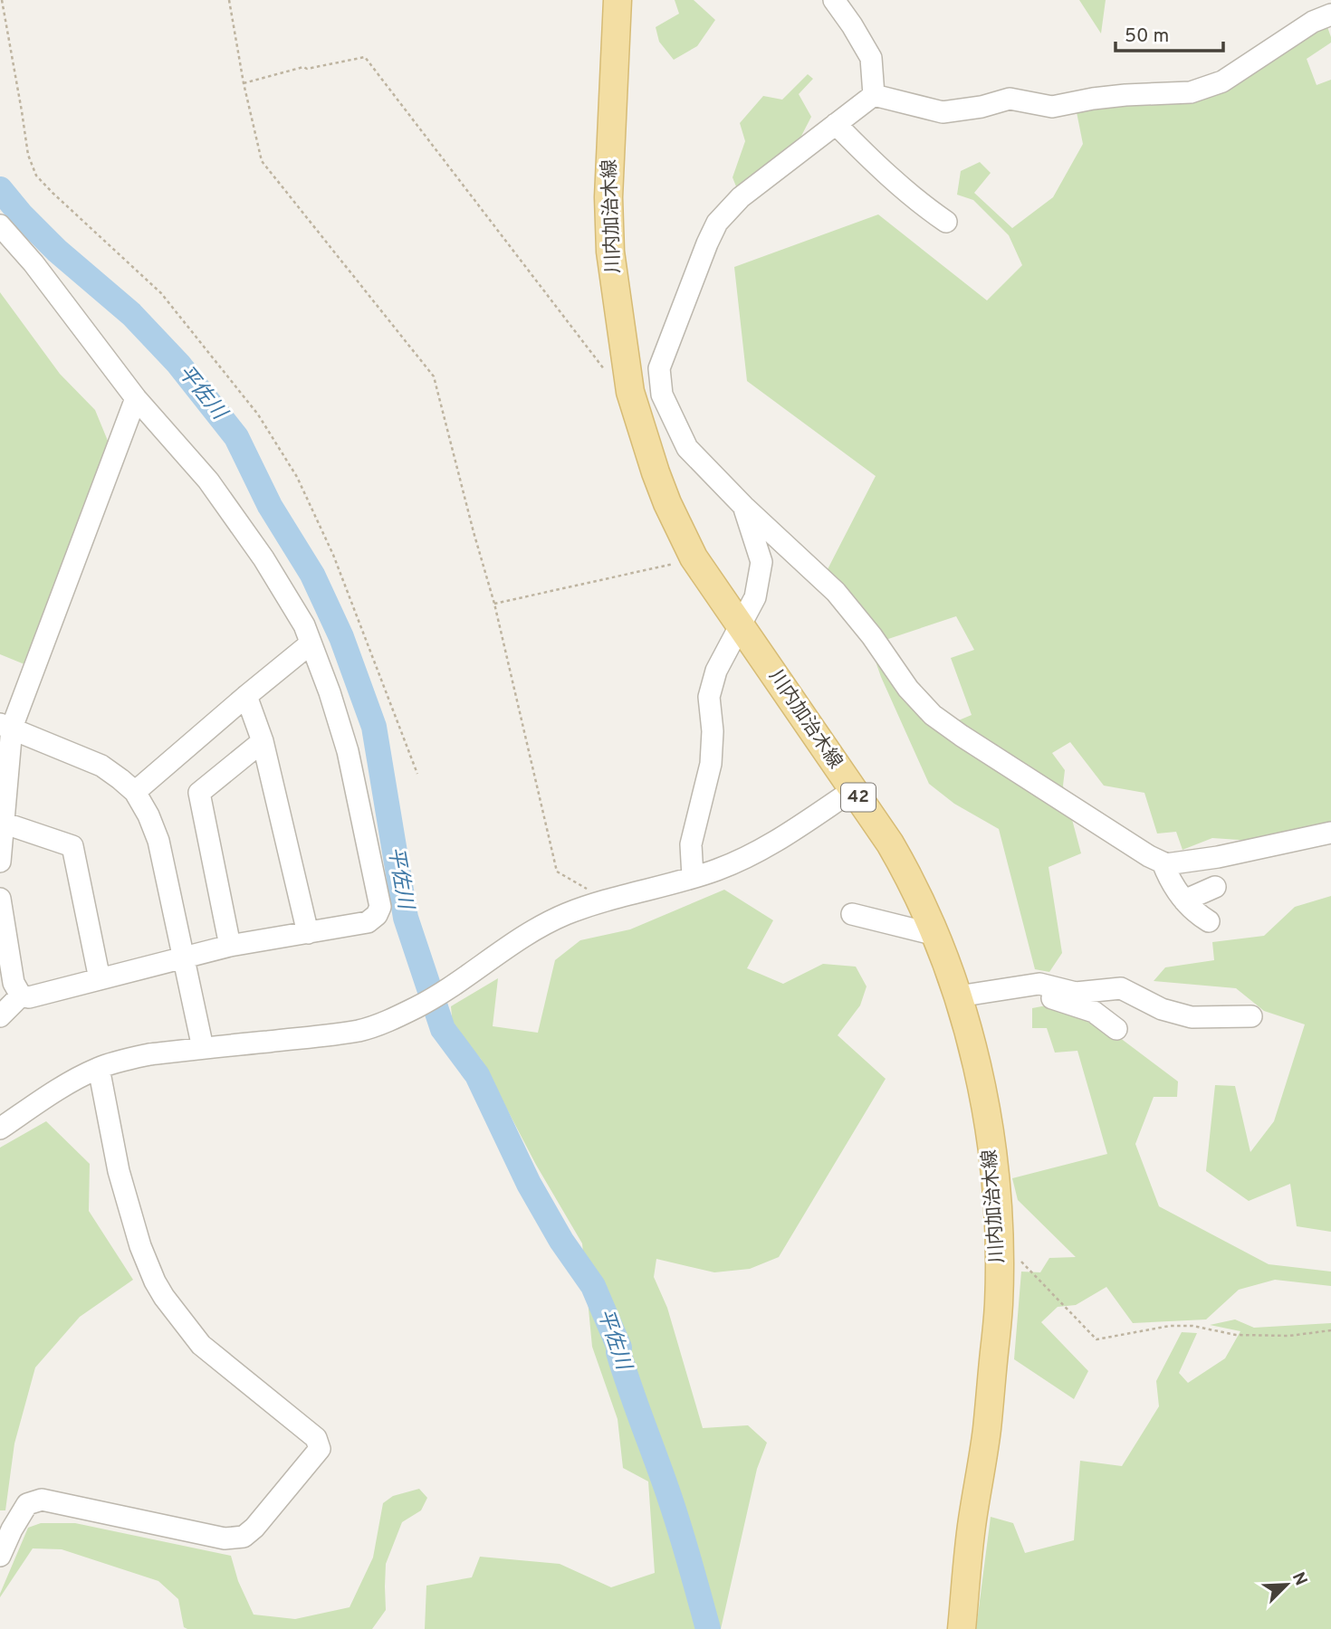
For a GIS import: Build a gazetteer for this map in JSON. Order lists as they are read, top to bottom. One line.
{"streets":{"main road":["川内加治木線","42"]},"water":["平佐川"],"scale_bar":"50 m","north":"top right"}
